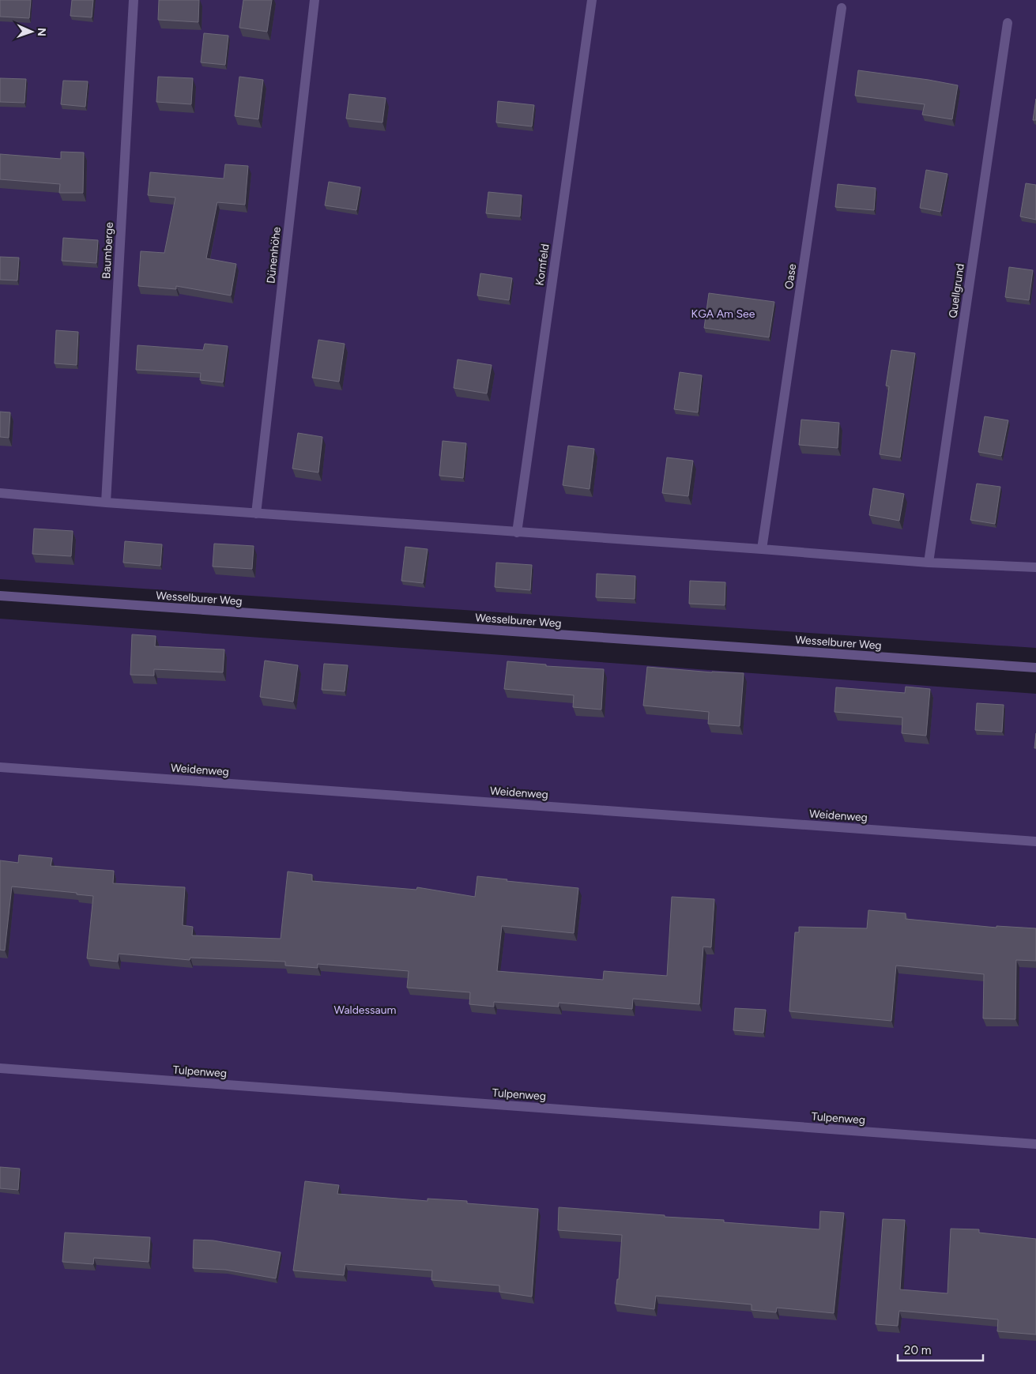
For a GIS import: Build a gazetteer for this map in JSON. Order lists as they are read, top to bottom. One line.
{"streets":{"street":["Baumberge","Dünenhöhe","Kornfeld","Oase","Quellgrund","Wesselburer Weg","Weidenweg","Tulpenweg"]},"parks":["KGA Am See","Waldessaum"],"scale_bar":"20 m","north":"right"}
